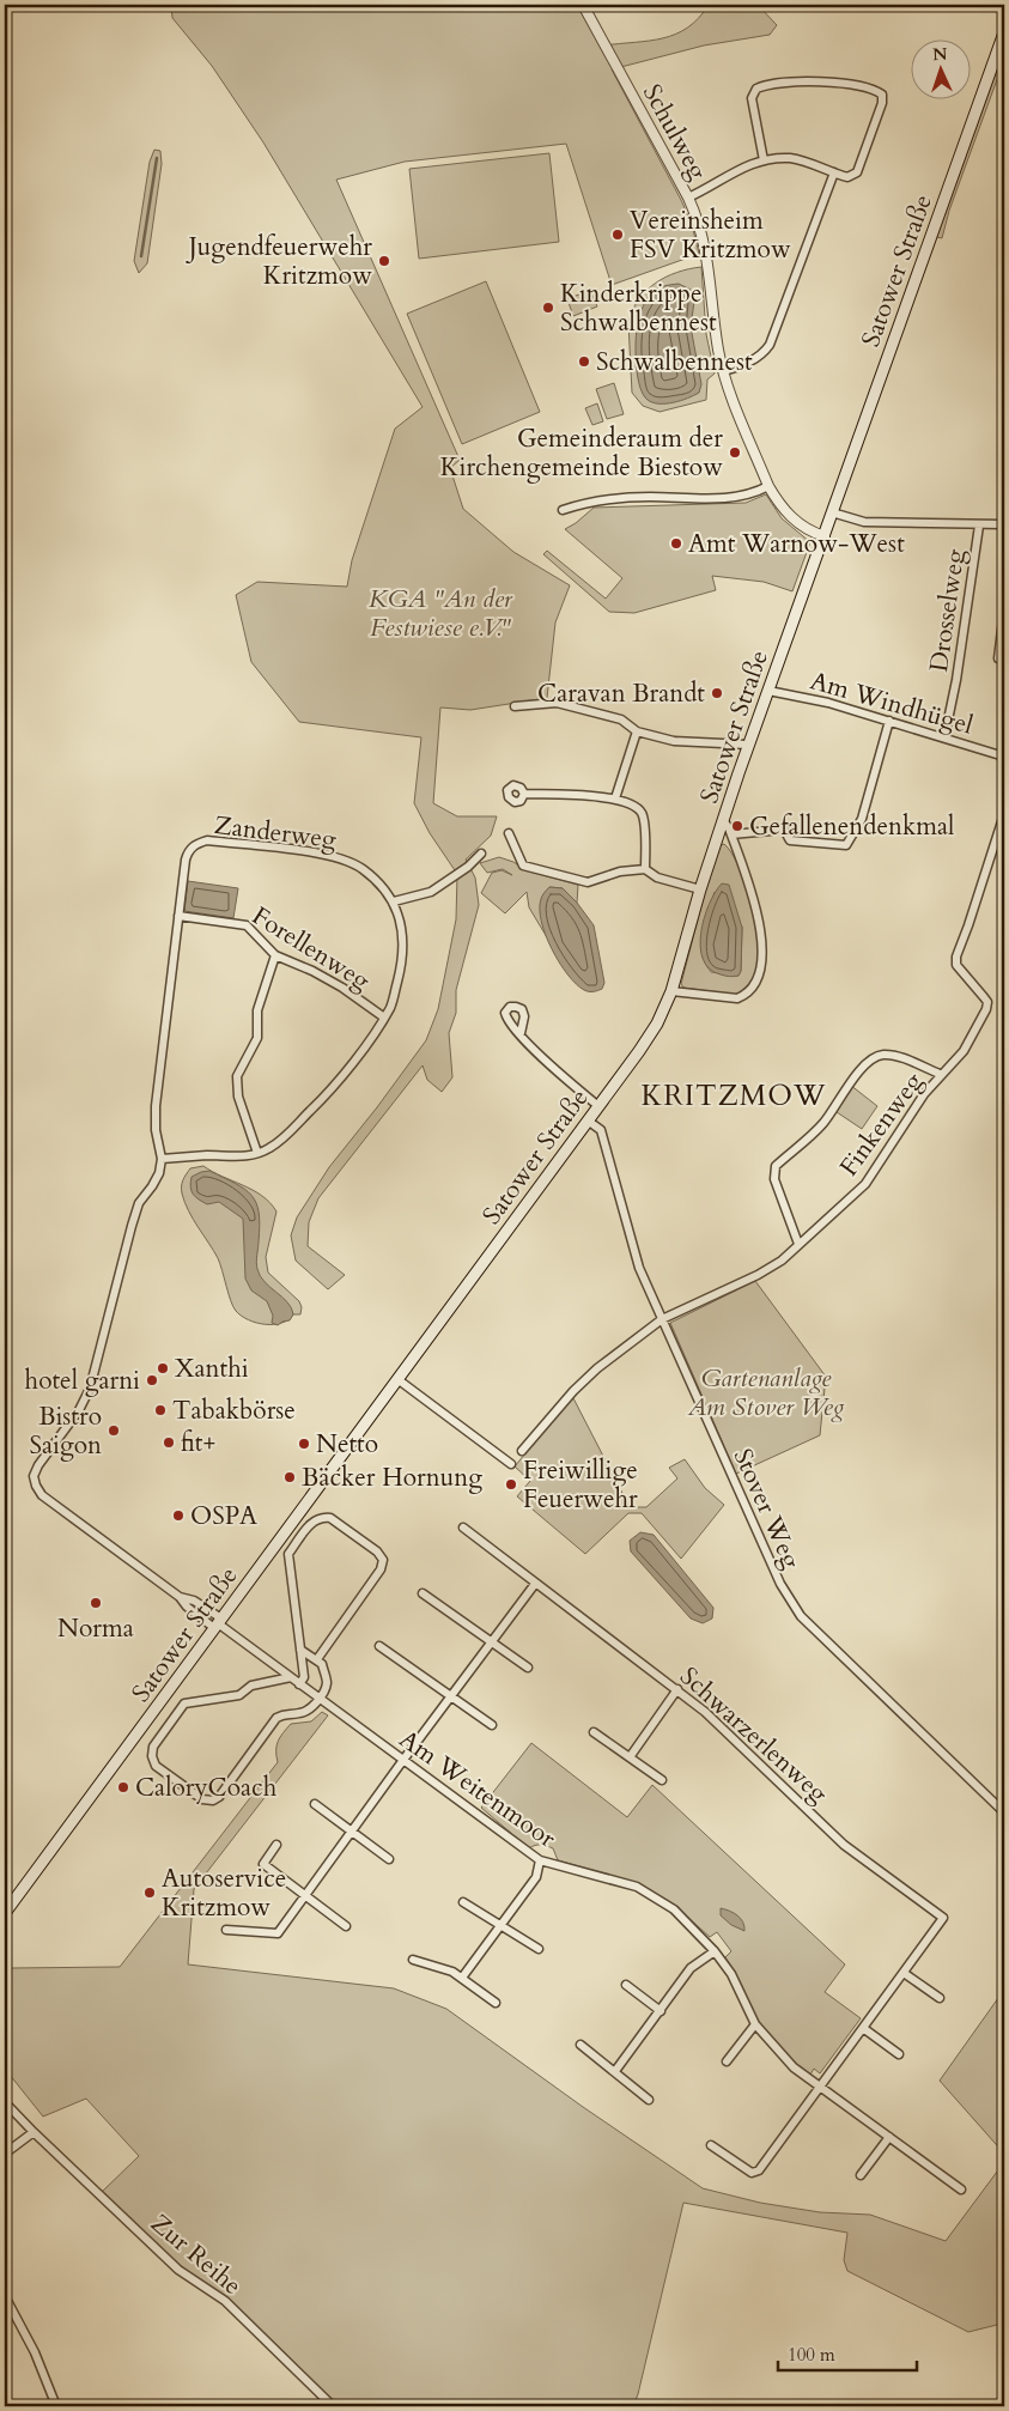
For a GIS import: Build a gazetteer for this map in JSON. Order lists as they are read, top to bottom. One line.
{"streets":{"main road":["Satower Straße"],"street":["Schulweg","Drosselweg","Am Windhügel","Zanderweg","Forellenweg","Finkenweg","Stover Weg","Schwarzerlenweg","Am Weitenmoor","Zur Reihe"]},"crossings":[["Schulweg","Satower Straße"],["Satower Straße","Am Windhügel"],["Satower Straße","Stover Weg"],["Satower Straße","Am Weitenmoor"],["Drosselweg","Am Windhügel"],["Zanderweg","Forellenweg"],["Zanderweg","Am Weitenmoor"],["Finkenweg","Stover Weg"]],"districts":["KRITZMOW"],"parks":["KGA \"An der Festwiese e.V.\"","Gartenanlage Am Stover Weg"],"places":["Vereinsheim FSV Kritzmow","Jugendfeuerwehr Kritzmow","Kinderkrippe Schwalbennest","Schwalbennest","Gemeinderaum der Kirchengemeinde Biestow","Amt Warnow-West","Caravan Brandt","Gefallenendenkmal","Xanthi","hotel garni","Tabakbörse","Bistro Saigon","fit+","Netto","Bäcker Hornung","Freiwillige Feuerwehr","OSPA","Norma","CaloryCoach","Autoservice Kritzmow"],"scale_bar":"100 m","north":"top"}
